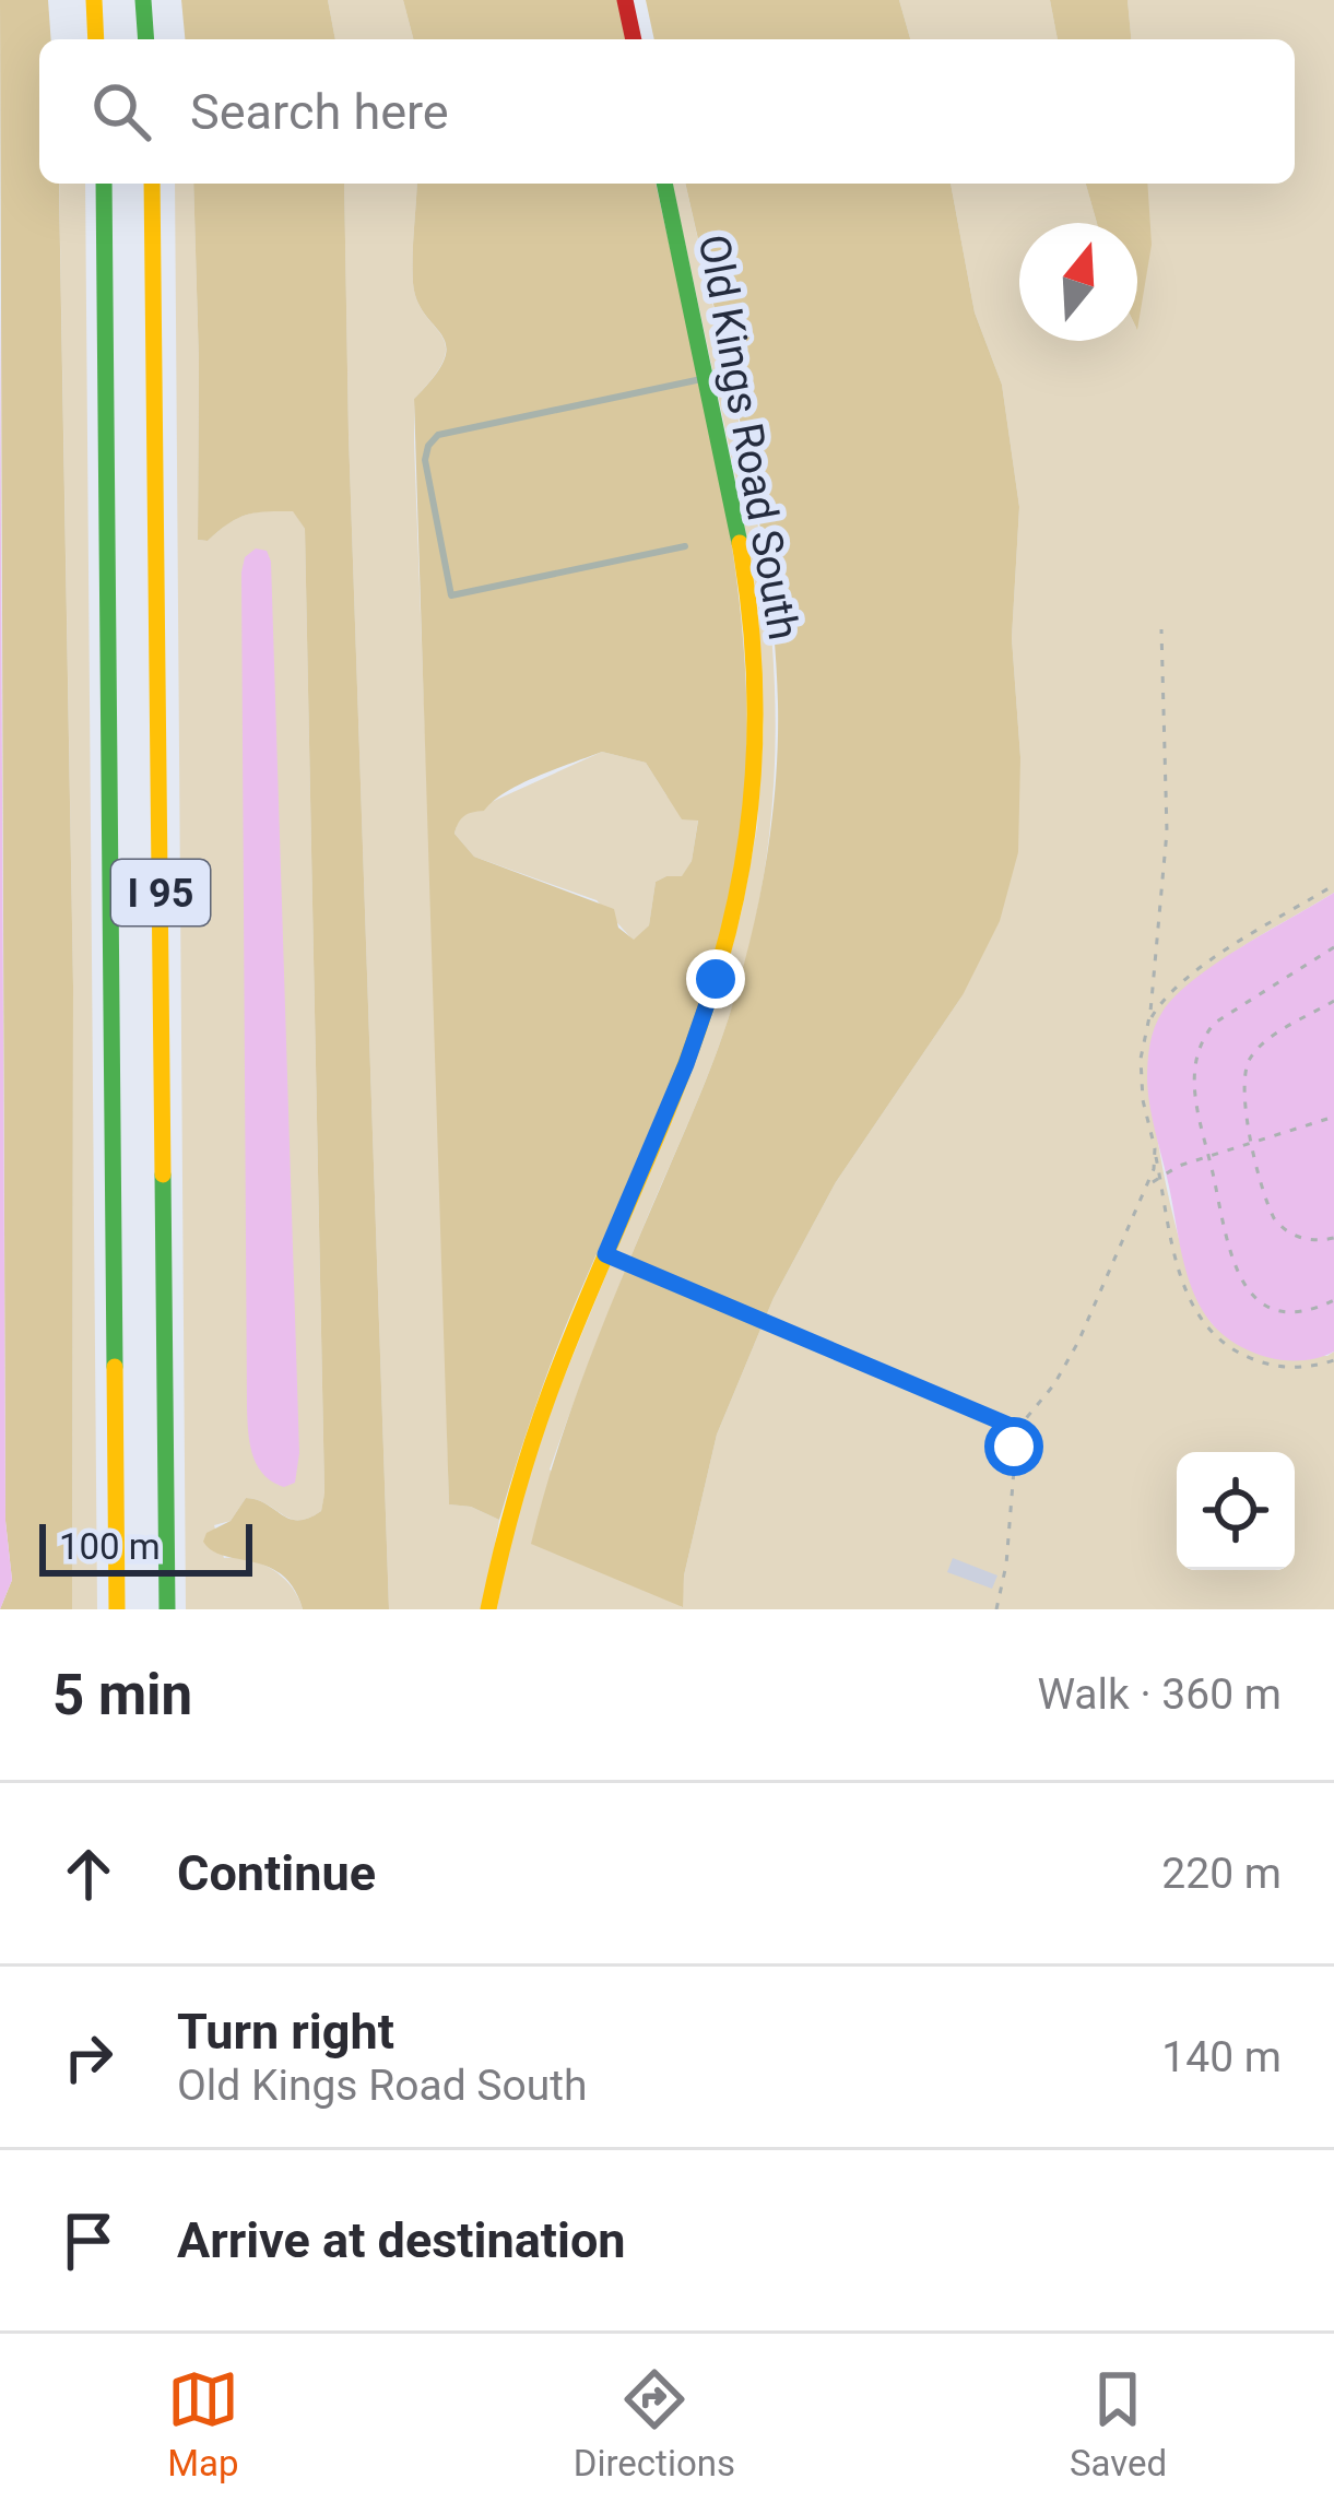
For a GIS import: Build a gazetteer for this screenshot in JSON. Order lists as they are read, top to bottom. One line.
{"streets":{"main road":["Old Kings Road South","I 95"]},"scale_bar":"100 m","north":"top","page":{"search":"Search here","scale":"100 m","heading":["5 min","Walk · 360 m"],"list":[["Continue","220 m"],["Turn right","Old Kings Road South","140 m"],"Arrive at destination"],"nav":["Map","Directions","Saved"]}}
